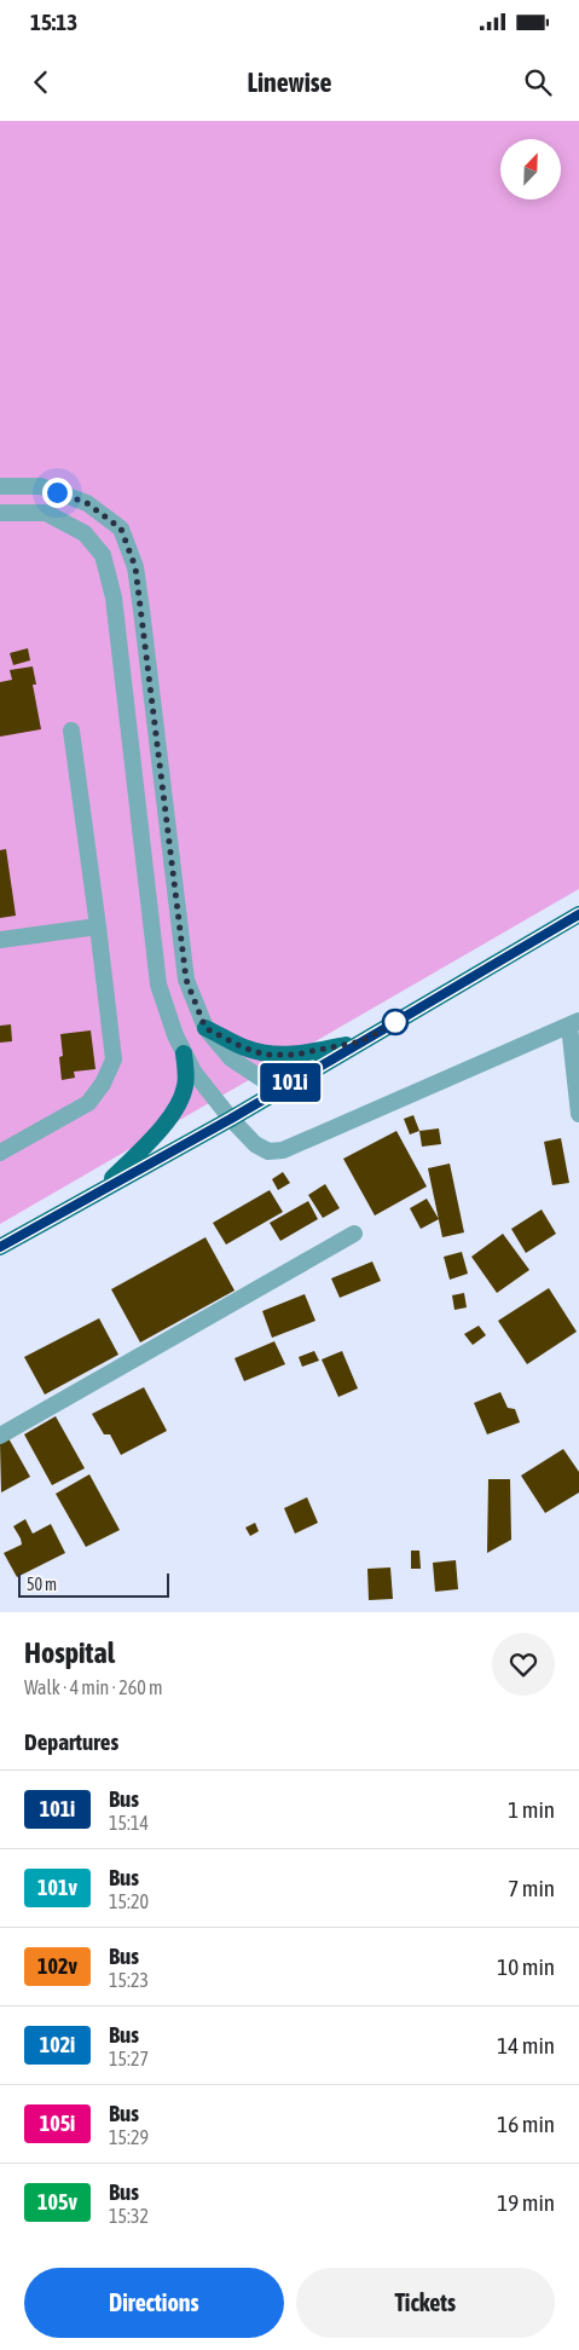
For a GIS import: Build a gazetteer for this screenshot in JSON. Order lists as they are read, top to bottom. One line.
{"lines":["bus line 101i"],"scale_bar":"50 m","north":"top right","page":{"status":"15:13","header":"Linewise","on_map":"101i","scale":"50 m","heading":[["Hospital","Walk · 4 min · 260 m"],"Departures"],"list":[{"mark":"101i","name":"Bus","note":"15:14","value":"1 min"},{"mark":"101v","name":"Bus","note":"15:20","value":"7 min"},{"mark":"102v","name":"Bus","note":"15:23","value":"10 min"},{"mark":"102i","name":"Bus","note":"15:27","value":"14 min"},{"mark":"105i","name":"Bus","note":"15:29","value":"16 min"},{"mark":"105v","name":"Bus","note":"15:32","value":"19 min"}],"buttons":["Directions","Tickets"]}}
